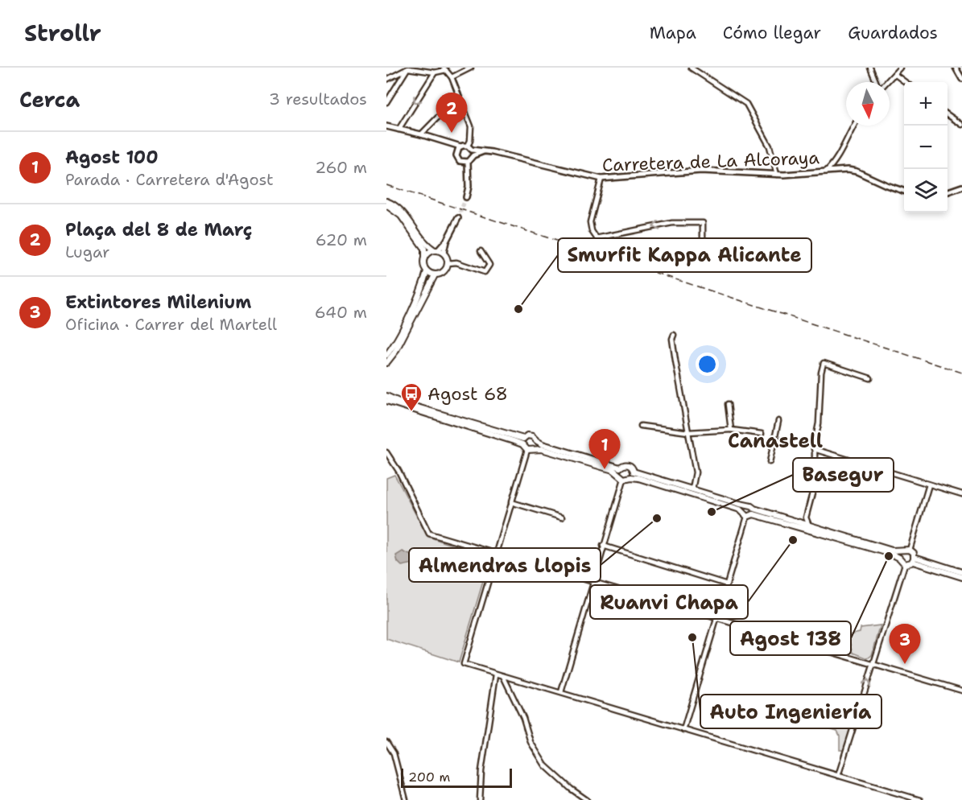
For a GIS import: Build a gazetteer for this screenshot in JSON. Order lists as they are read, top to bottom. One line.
{"streets":{"street":["Carretera de La Alcoraya"]},"districts":["Canastell"],"places":{"other":["Smurfit Kappa Alicante","Basegur","Almendras Llopis","Ruanvi Chapa","Agost 138","Auto Ingeniería"],"bus stop":["Agost 68"]},"scale_bar":"200 m","north":"bottom","page":{"header":"Strollr","nav":["Mapa","Cómo llegar","Guardados"],"heading":["Cerca","3 resultados"],"map_buttons":["+","−"],"pins":["2","1","3"],"list":[{"mark":"1","name":"Agost 100","note":"Parada · Carretera d'Agost","value":"260 m"},{"mark":"2","name":"Plaça del 8 de Març","note":"Lugar","value":"620 m"},{"mark":"3","name":"Extintores Milenium","note":"Oficina · Carrer del Martell","value":"640 m"}],"scale":"200 m"}}
